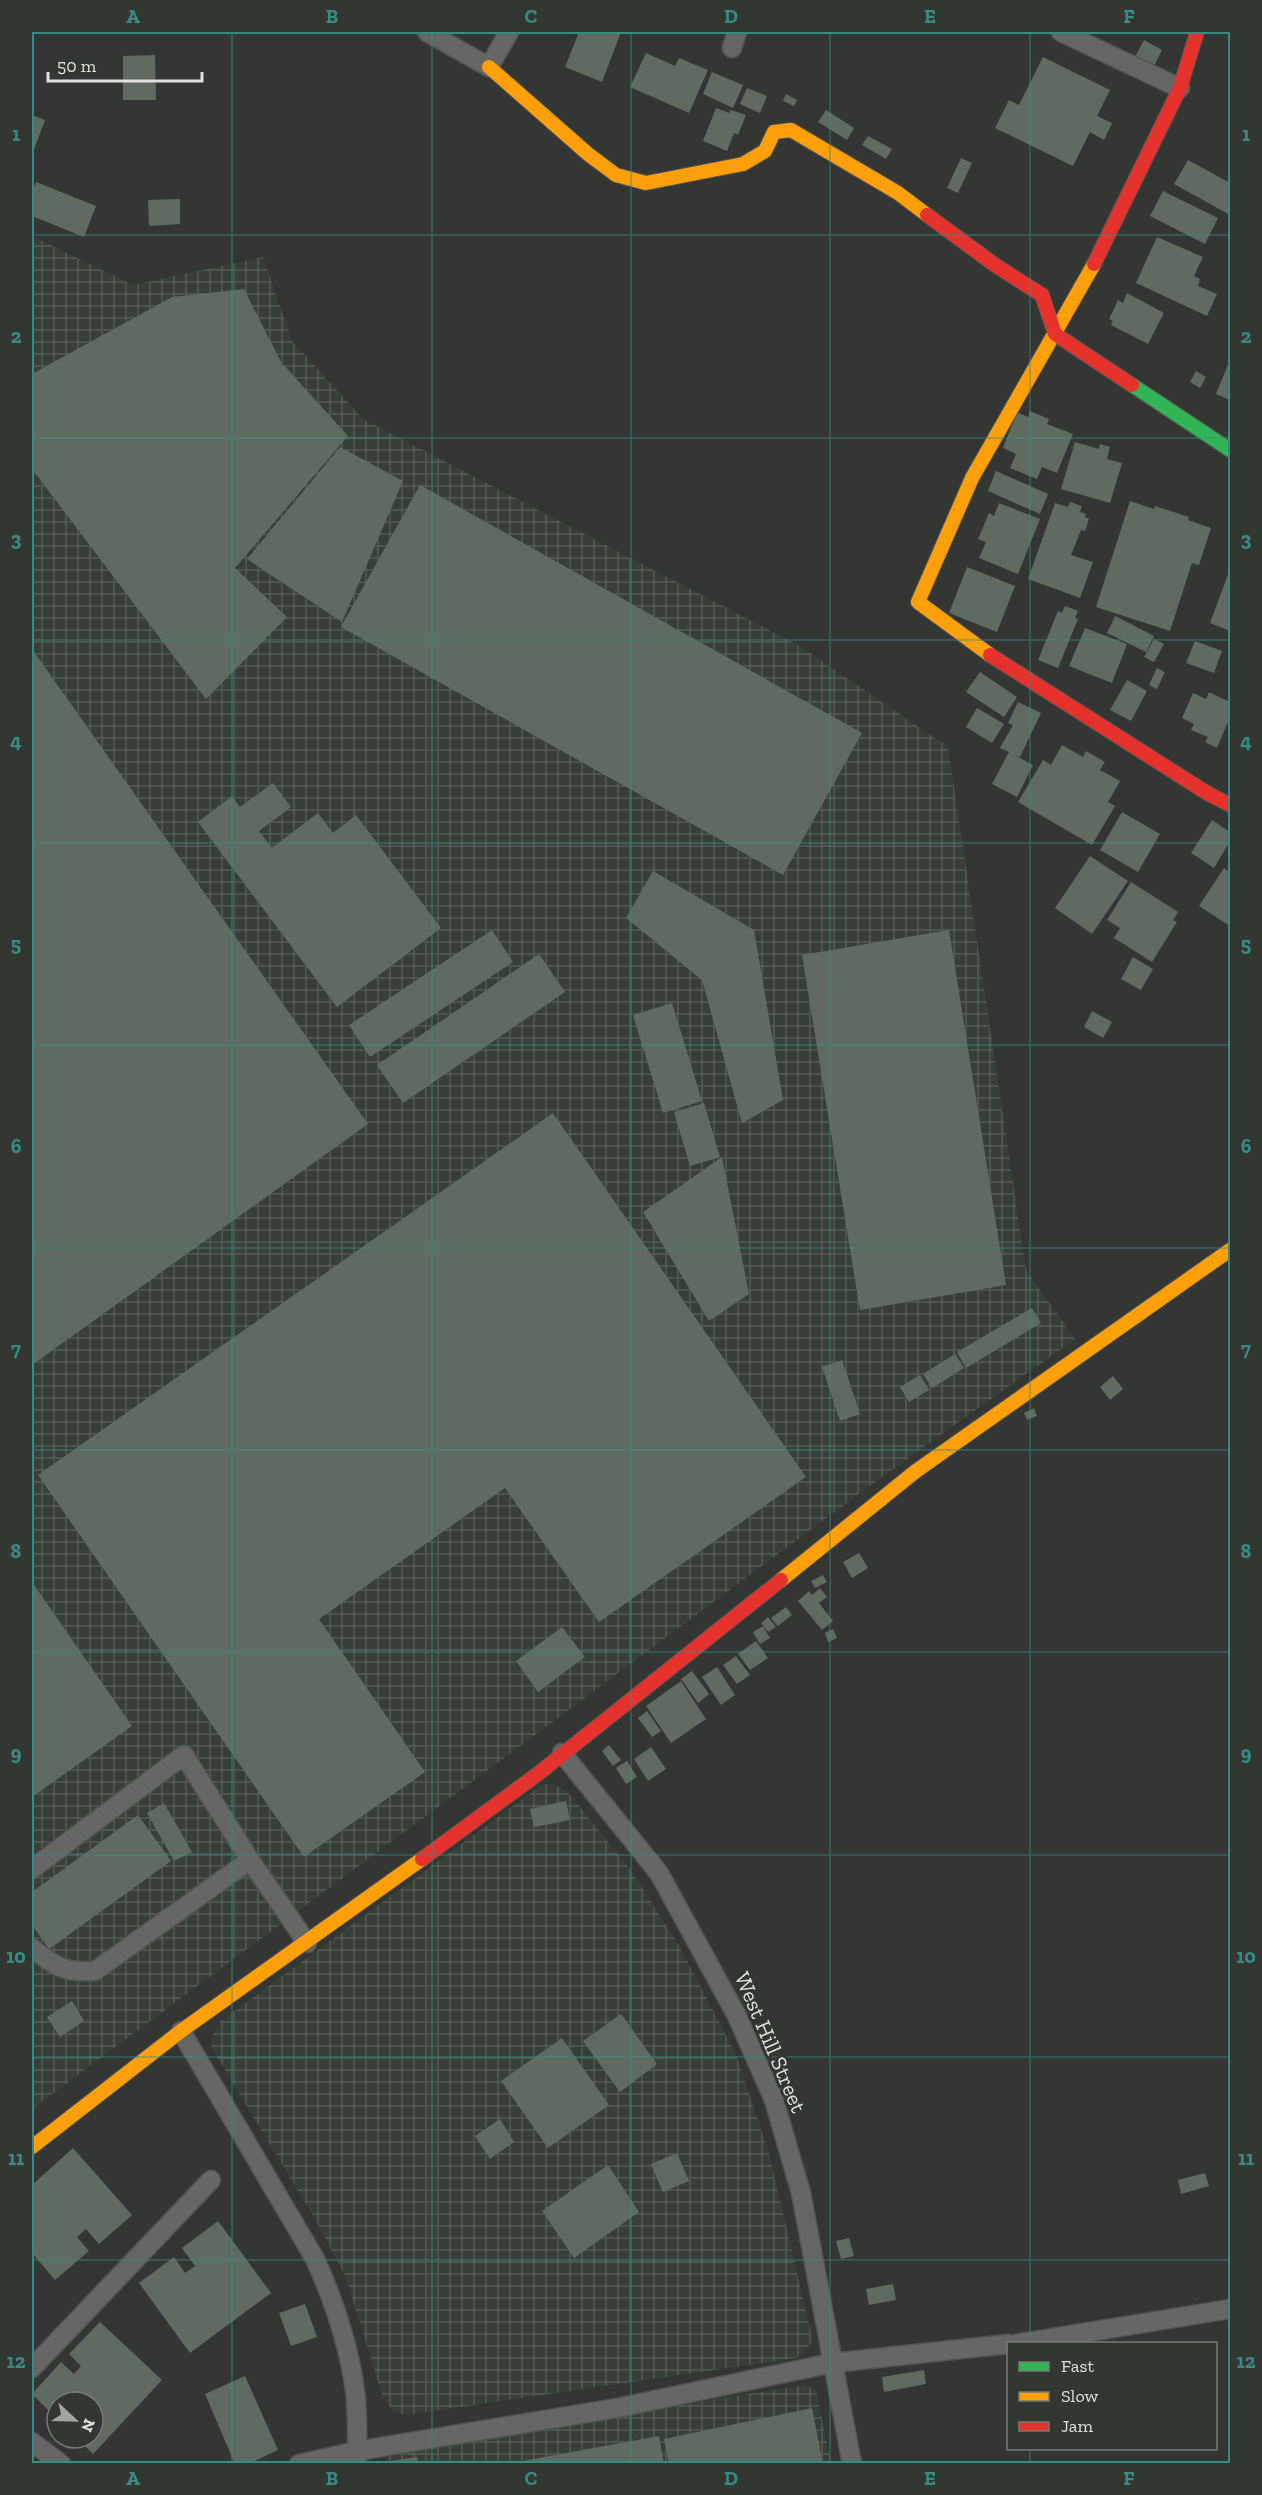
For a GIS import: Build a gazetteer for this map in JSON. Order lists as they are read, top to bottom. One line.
{"streets":{"street":["West Hill Street"]},"legend":["Fast","Slow","Jam"],"scale_bar":"50 m","north":"right","grid":{"columns":["A","B","C","D","E","F"],"rows":["1","2","3","4","5","6","7","8","9","10","11","12"]}}
